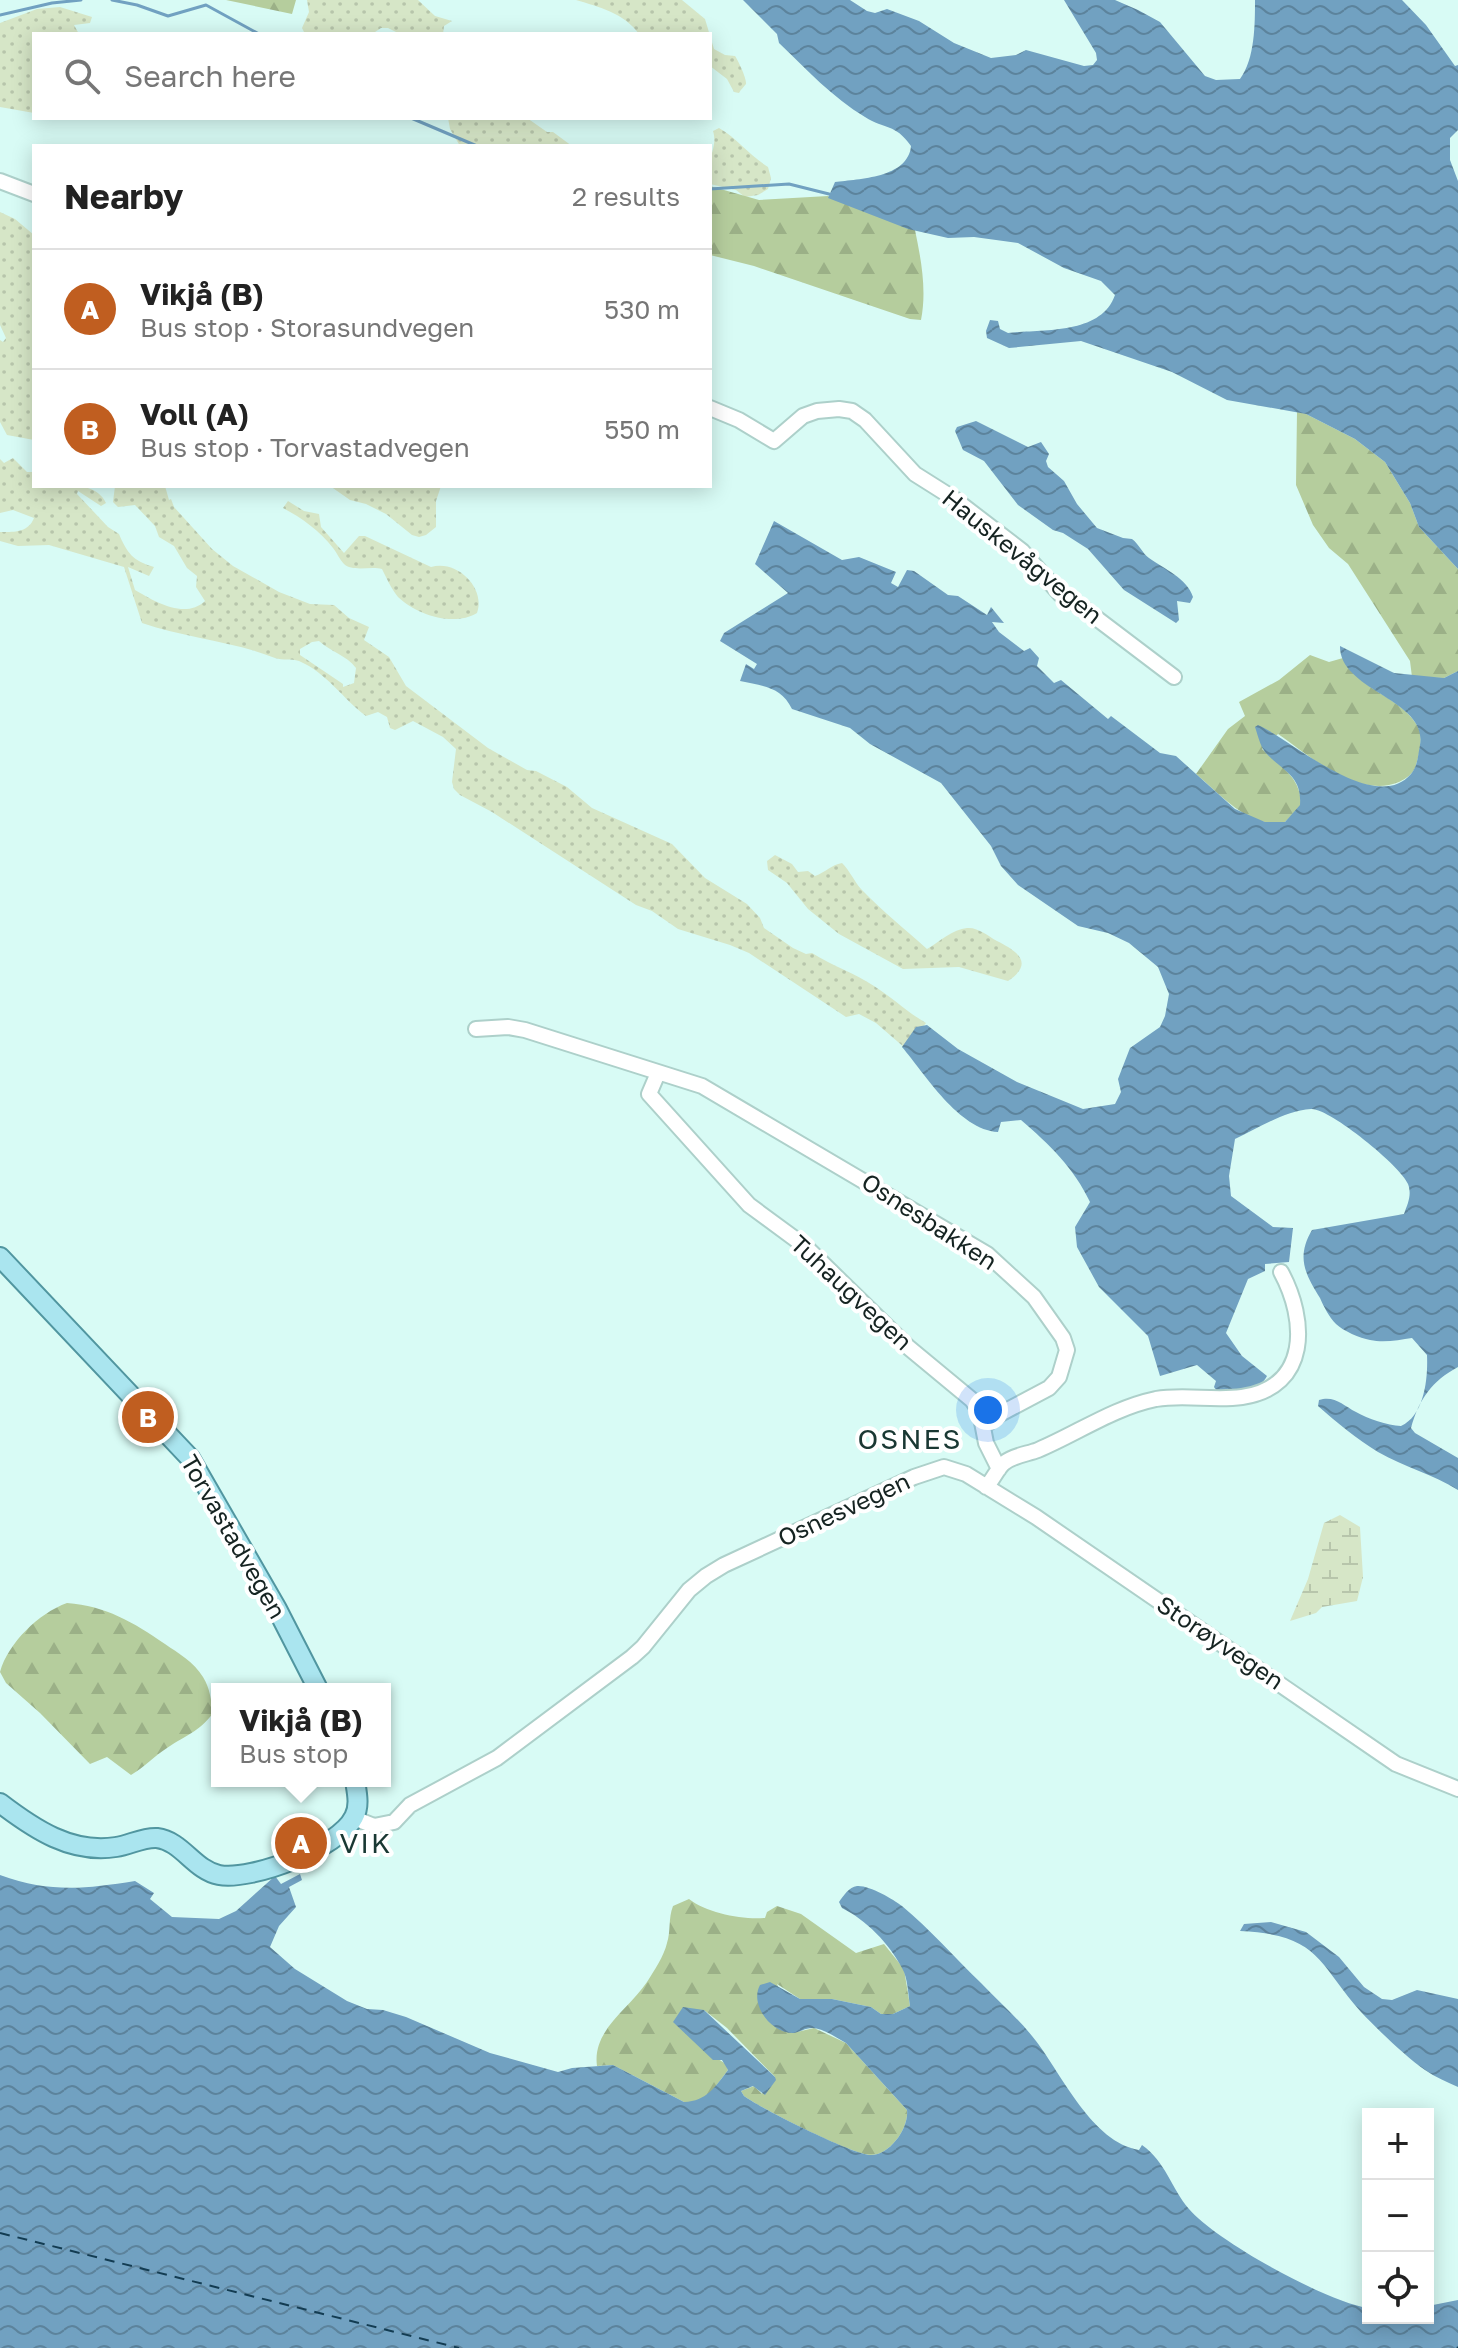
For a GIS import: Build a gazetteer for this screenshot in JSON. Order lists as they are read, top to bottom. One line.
{"streets":{"main road":["Torvastadvegen"],"street":["Hauskevågvegen","Osnesbakken","Tuhaugvegen","Osnesvegen","Storøyvegen"]},"crossings":[["Osnesbakken","Tuhaugvegen"],["Osnesvegen","Storøyvegen"]],"districts":["OSNES","VIK"],"page":{"search":"Search here","heading":["Nearby","2 results"],"list":[{"mark":"A","name":"Vikjå (B)","note":"Bus stop · Storasundvegen","value":"530 m"},{"mark":"B","name":"Voll (A)","note":"Bus stop · Torvastadvegen","value":"550 m"}],"pins":["B","A"],"popup":["Vikjå (B)","Bus stop"],"map_buttons":["+","−"]}}
